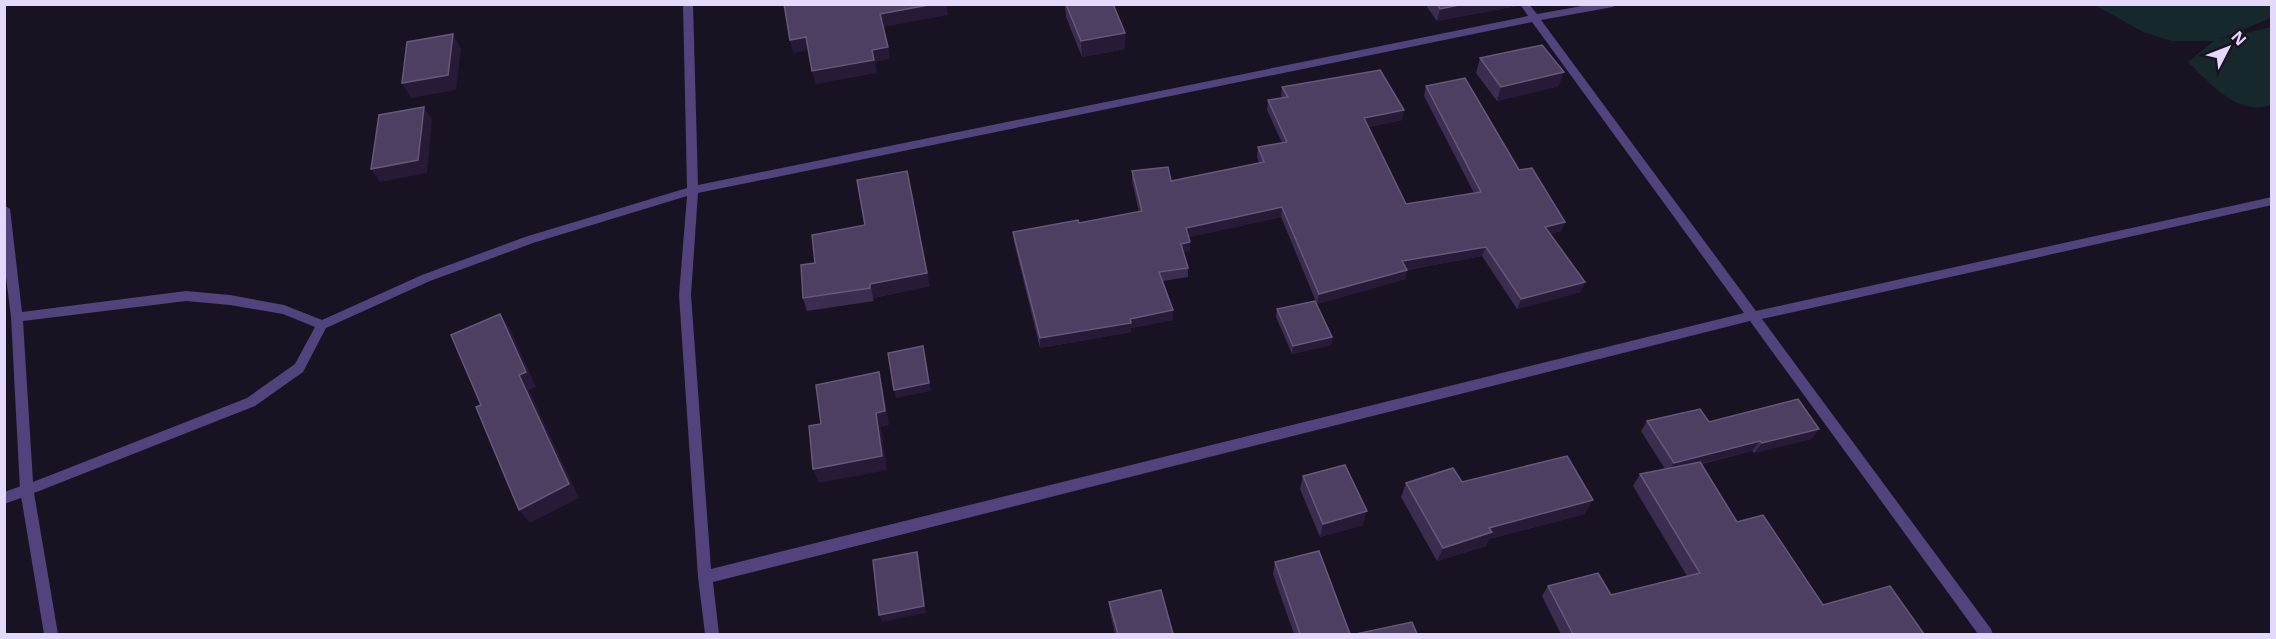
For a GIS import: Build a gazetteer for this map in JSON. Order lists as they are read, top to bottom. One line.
{"north":"top right"}
